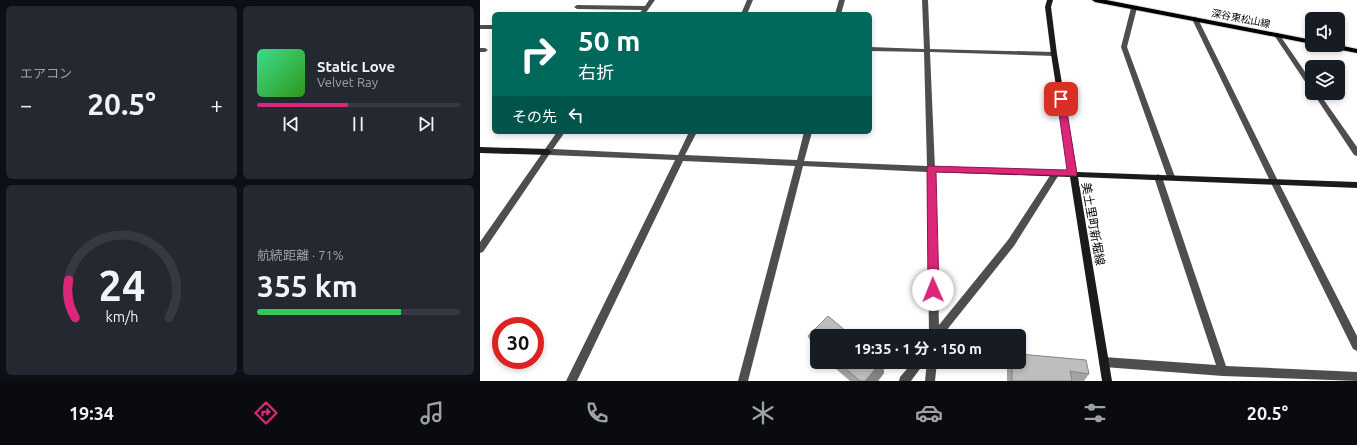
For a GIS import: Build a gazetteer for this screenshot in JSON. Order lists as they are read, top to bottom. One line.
{"streets":{"main road":["深谷東松山線","美土里町新堀線"]},"page":{"tile":["エアコン",["航続距離 · 71%","355 km"]],"turn":["50 m","右折"],"song":["Static Love","Velvet Ray"],"heat":["−","20.5°","+"],"then":"その先","limit":"30","trip":"19:35 · 1 分 · 150 m","tabs":["19:34","20.5°"],"gauge":["24","km/h"]}}
